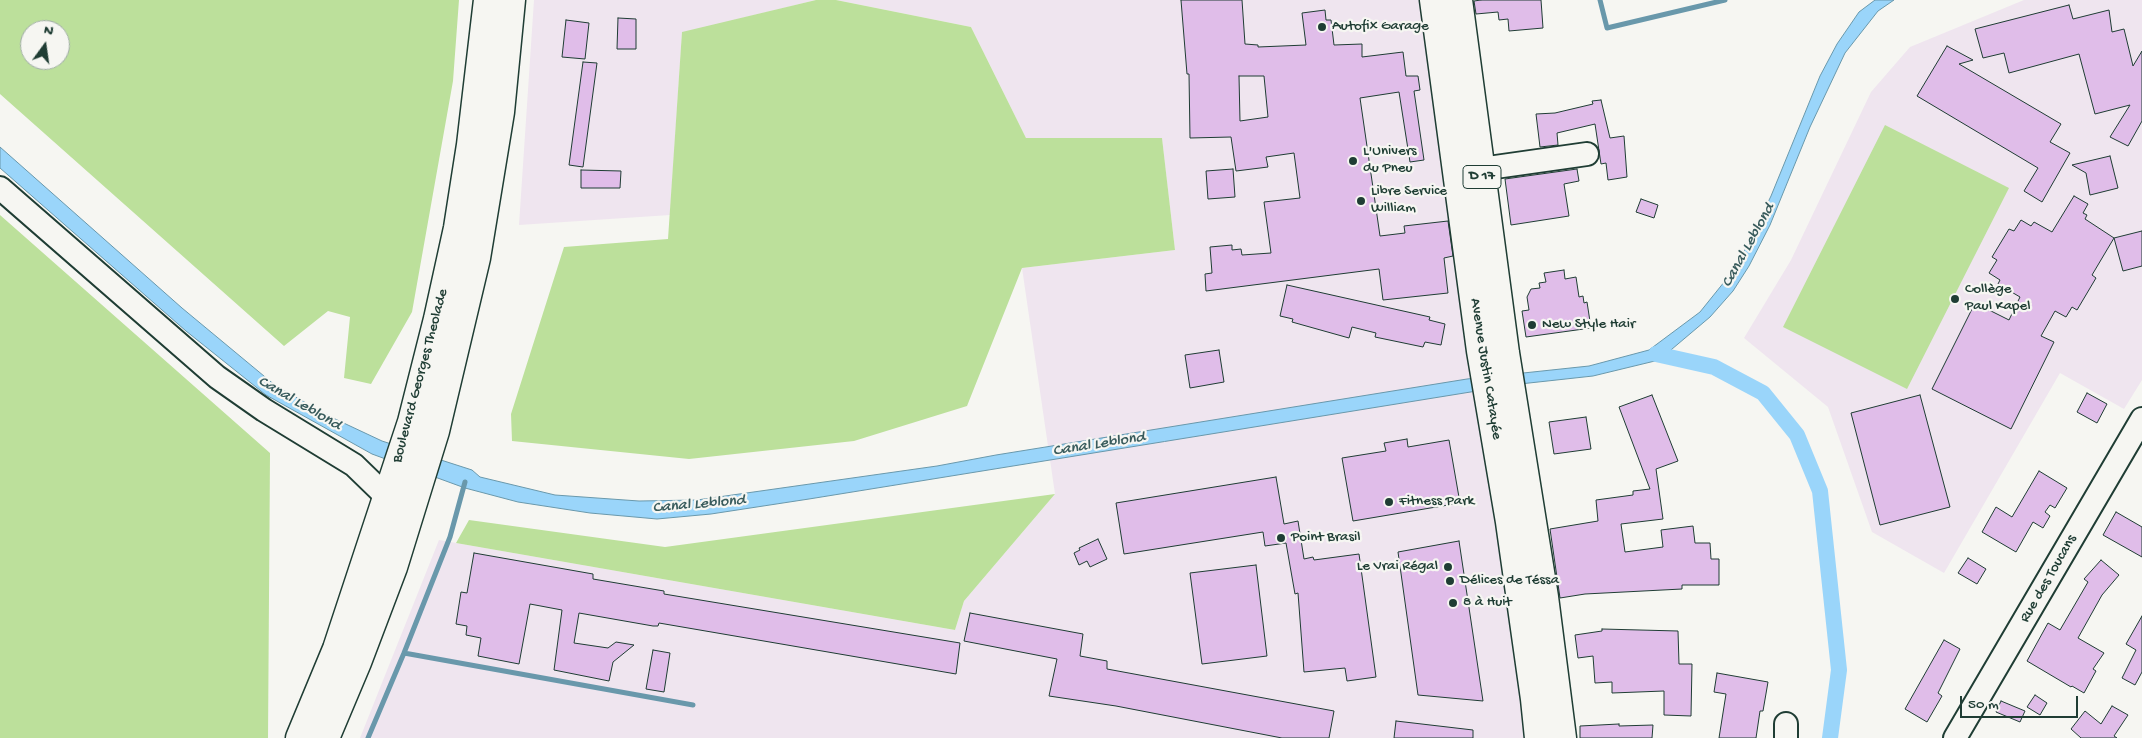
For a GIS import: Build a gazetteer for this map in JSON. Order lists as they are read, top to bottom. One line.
{"streets":{"main road":["D 17","Avenue Justin Catayée","Boulevard Georges Theolade"],"street":["Rue des Toucans"]},"water":["Canal Leblond"],"places":["Autofix Garage","L'Univers du Pneu","Libre Service William","Collège Paul Kapel","New Style Hair","Fitness Park","Point Brasil","Le Vrai Régal","Délices de Téssa","8 à Huit"],"scale_bar":"50 m","north":"top"}
